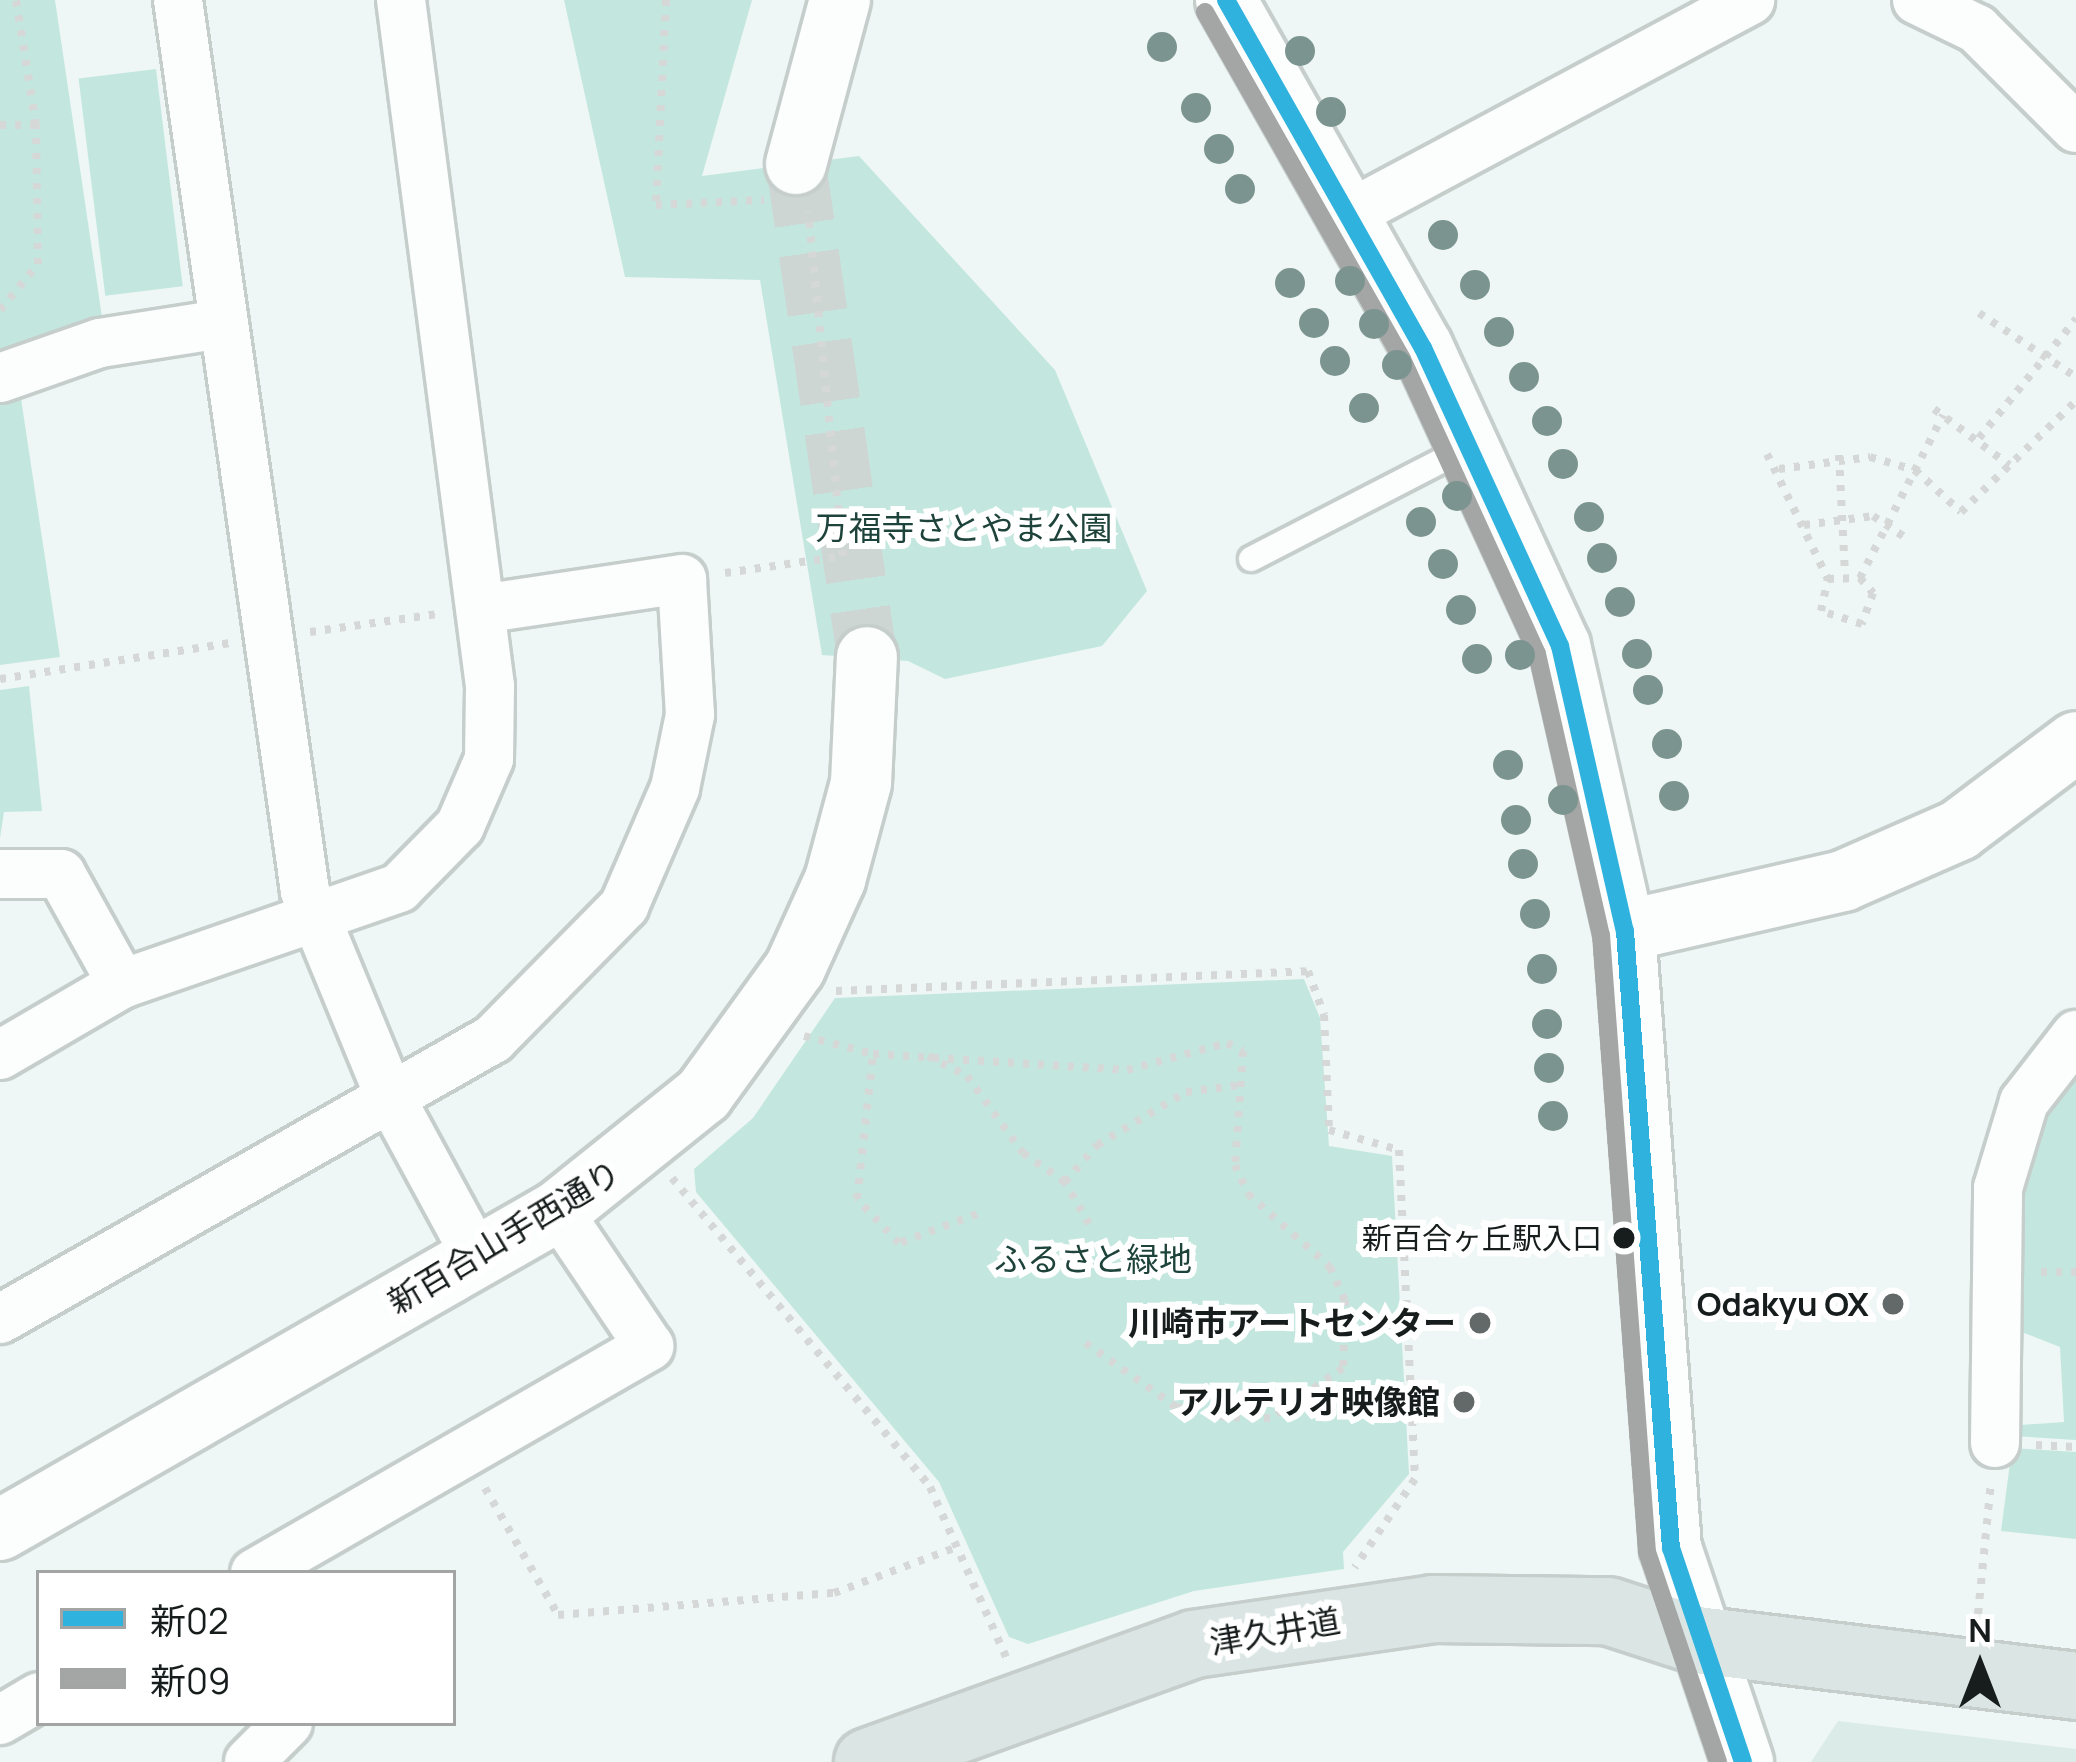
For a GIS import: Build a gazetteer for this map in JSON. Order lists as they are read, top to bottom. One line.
{"streets":{"main road":["津久井道"],"street":["新百合山手西通り"]},"parks":["万福寺さとやま公園","ふるさと緑地"],"places":["新百合ヶ丘駅入口","Odakyu OX","川崎市アートセンター","アルテリオ映像館"],"lines":["transit line 新02","transit line 新09"],"legend":["新02","新09"],"north":"top"}
